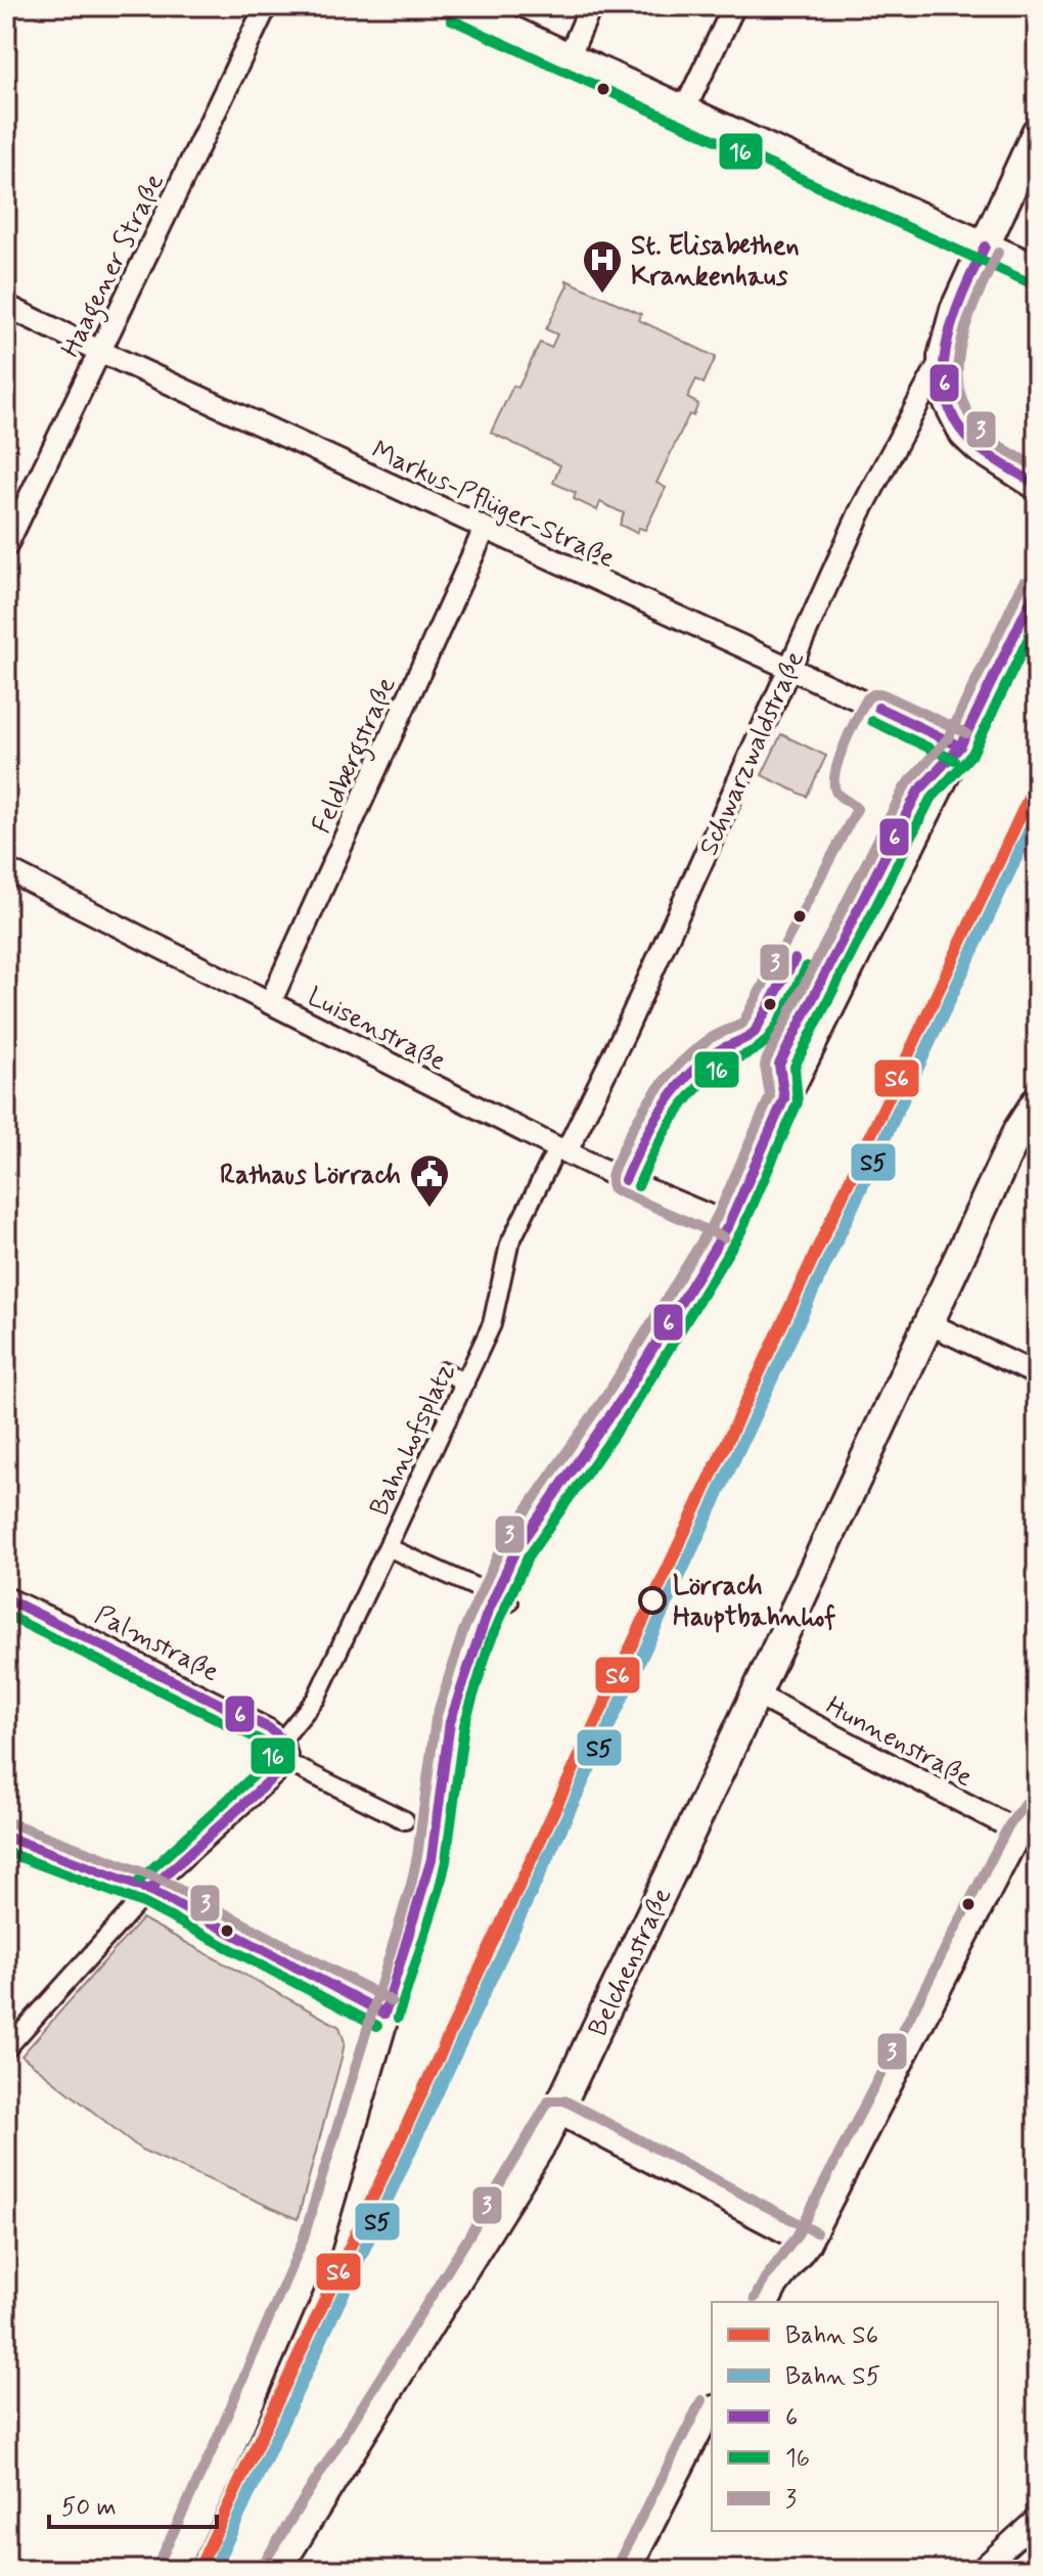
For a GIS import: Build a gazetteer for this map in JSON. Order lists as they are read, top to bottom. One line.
{"streets":{"main road":["Belchenstraße"],"street":["Haagener Straße","Markus-Pflüger-Straße","Schwarzwaldstraße","Feldbergstraße","Luisenstraße","Bahnhofsplatz","Palmstraße","Hunnenstraße"]},"crossings":[["Haagener Straße","Markus-Pflüger-Straße"],["Markus-Pflüger-Straße","Schwarzwaldstraße"],["Markus-Pflüger-Straße","Feldbergstraße"],["Schwarzwaldstraße","Luisenstraße"],["Schwarzwaldstraße","Bahnhofsplatz"],["Feldbergstraße","Luisenstraße"],["Luisenstraße","Bahnhofsplatz"],["Bahnhofsplatz","Palmstraße"],["Hunnenstraße","Belchenstraße"]],"places":{"hospital":["St. Elisabethen Krankenhaus"],"public building":["Rathaus Lörrach"],"other":["Lörrach Hauptbahnhof"]},"lines":["transit line 16","transit line 6","transit line 3","rail line S6","rail line S5"],"legend":["Bahn S6","Bahn S5","6","16","3"],"scale_bar":"50 m"}
